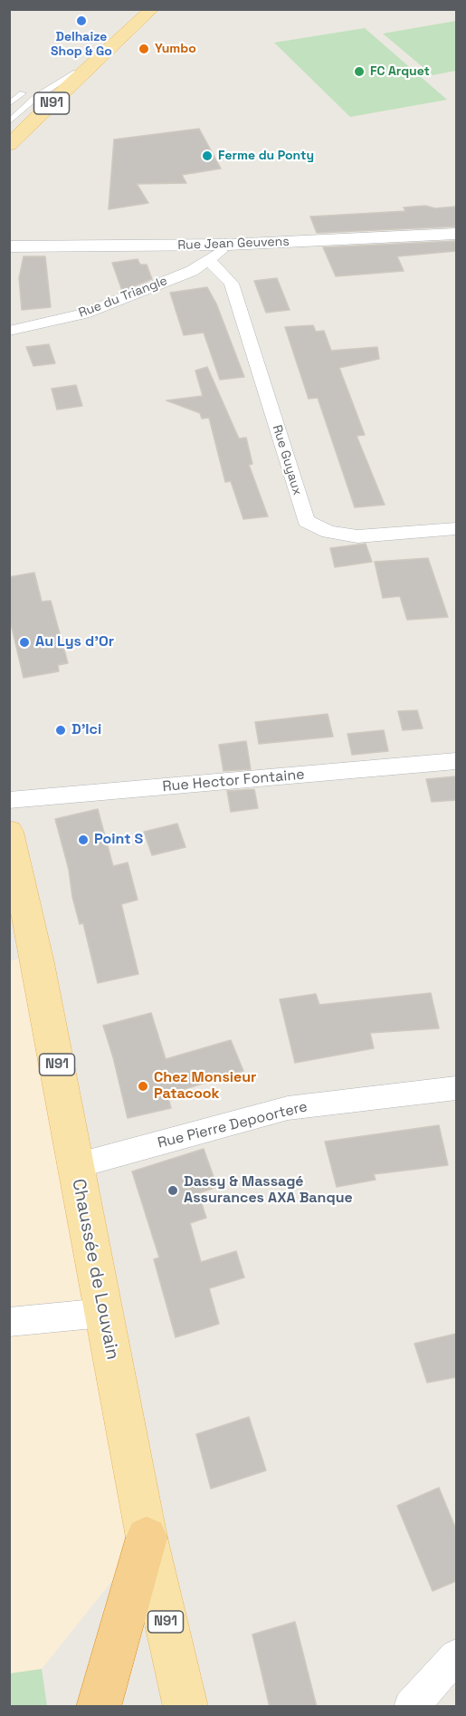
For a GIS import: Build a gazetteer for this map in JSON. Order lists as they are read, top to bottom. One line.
{"streets":{"main road":["N91","Chaussée de Louvain"],"street":["Rue Jean Geuvens","Rue du Triangle","Rue Guyaux","Rue Hector Fontaine","Rue Pierre Depoortere"]},"crossings":[["Rue Jean Geuvens","Rue du Triangle"],["Rue du Triangle","Rue Guyaux"],["Rue Pierre Depoortere","Chaussée de Louvain"]],"places":["Delhaize Shop & Go","Yumbo","FC Arquet","Ferme du Ponty","Au Lys d'Or","D'Ici","Point S","Chez Monsieur Patacook","Dassy & Massagé Assurances AXA Banque"]}
